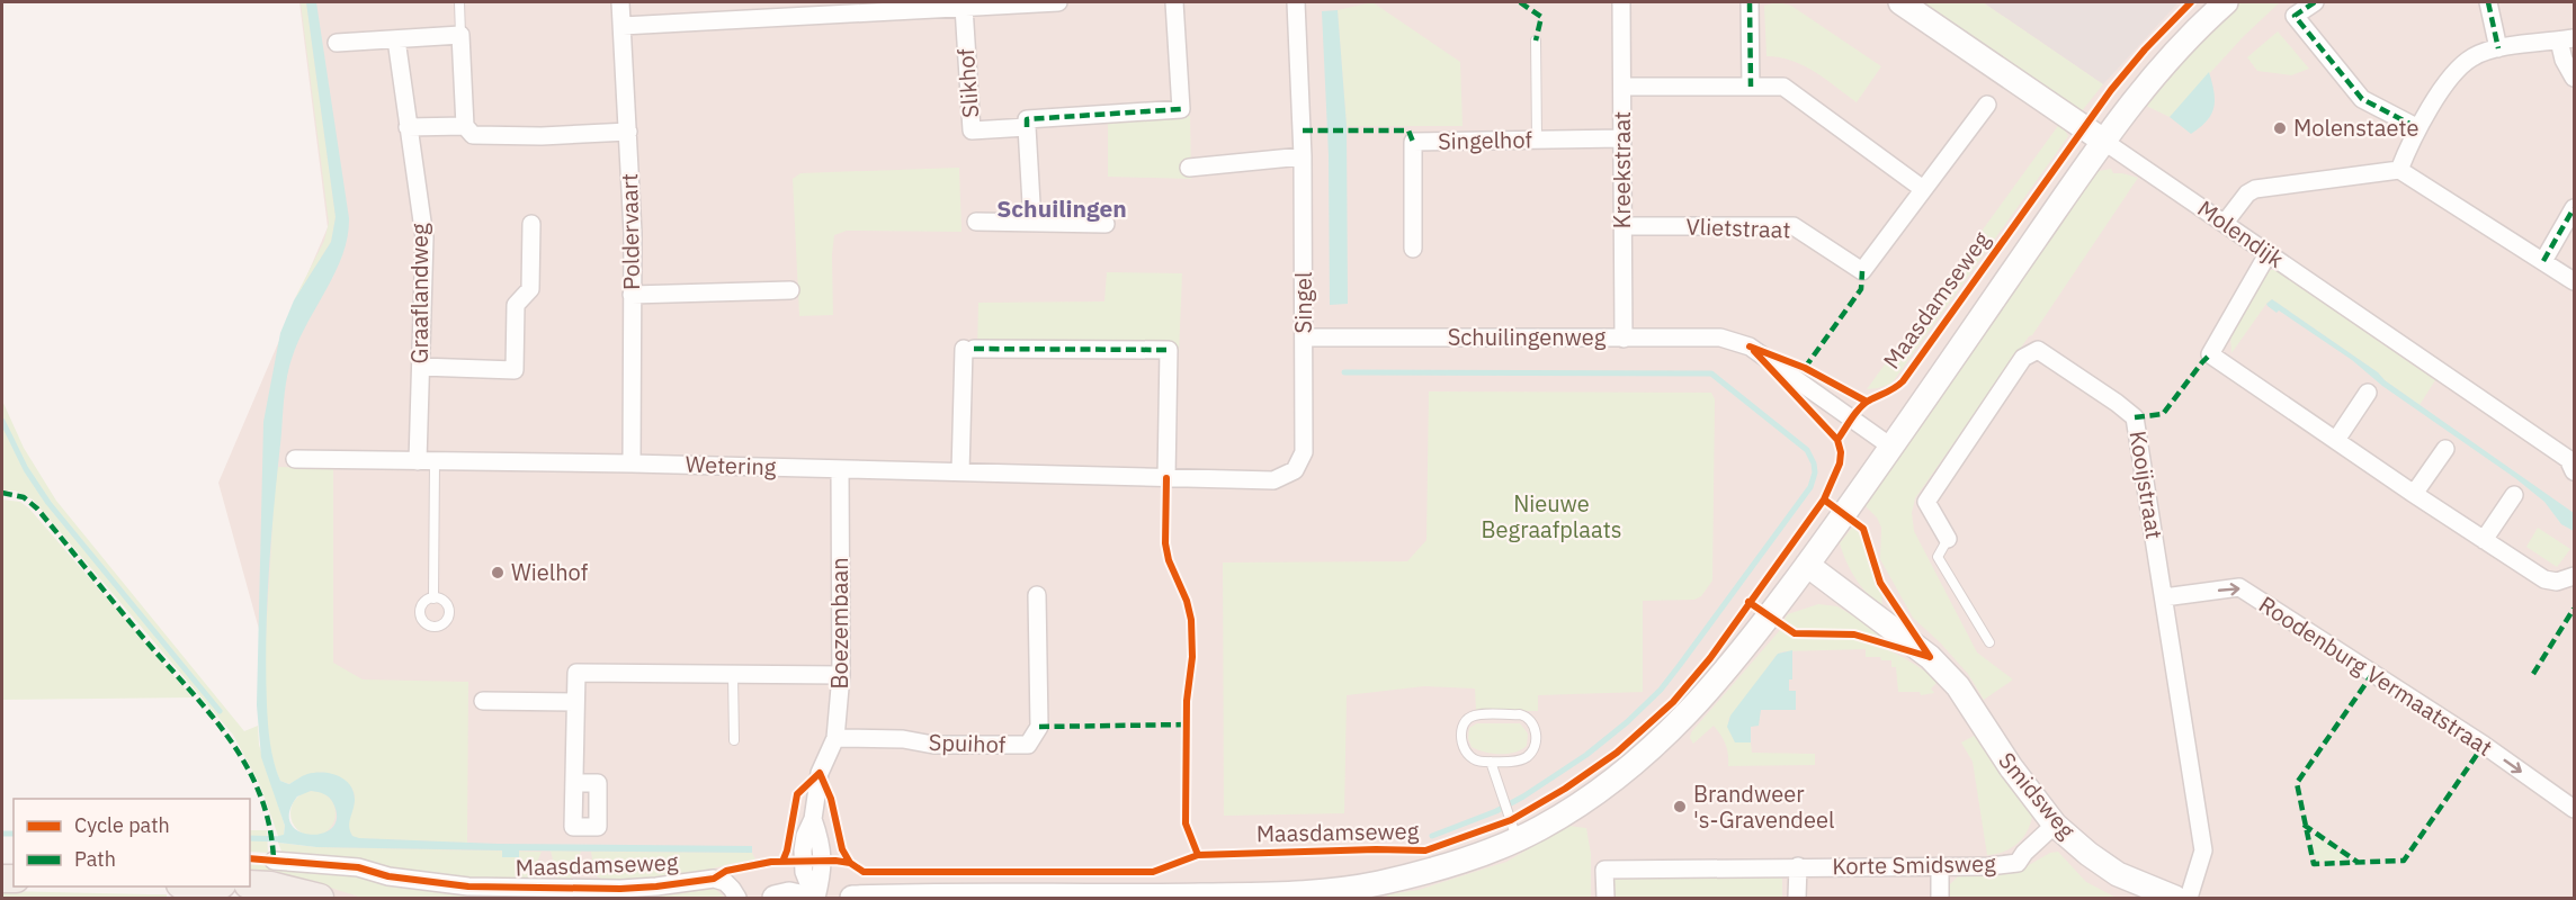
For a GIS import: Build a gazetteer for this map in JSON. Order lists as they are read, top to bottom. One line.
{"streets":{"street":["Slikhof","Singelhof","Kreekstraat","Vlietstraat","Poldervaart","Molendijk","Graaflandweg","Maasdamseweg","Singel","Schuilingenweg","Wetering","Kooijstraat","Boezembaan","Roodenburg Vermaatstraat","Spuihof","Smidsweg","Korte Smidsweg"]},"crossings":[["Singelhof","Kreekstraat"],["Kreekstraat","Vlietstraat"],["Kreekstraat","Schuilingenweg"],["Poldervaart","Wetering"],["Molendijk","Maasdamseweg"],["Graaflandweg","Wetering"],["Maasdamseweg","Schuilingenweg"],["Maasdamseweg","Smidsweg"],["Singel","Schuilingenweg"],["Singel","Wetering"],["Wetering","Boezembaan"],["Kooijstraat","Roodenburg Vermaatstraat"],["Boezembaan","Spuihof"],["Smidsweg","Korte Smidsweg"]],"one_way":["Roodenburg Vermaatstraat"],"districts":["Schuilingen"],"parks":["Nieuwe Begraafplaats"],"places":["Molenstaete","Wielhof","Brandweer 's-Gravendeel"],"legend":["Cycle path","Path"]}
